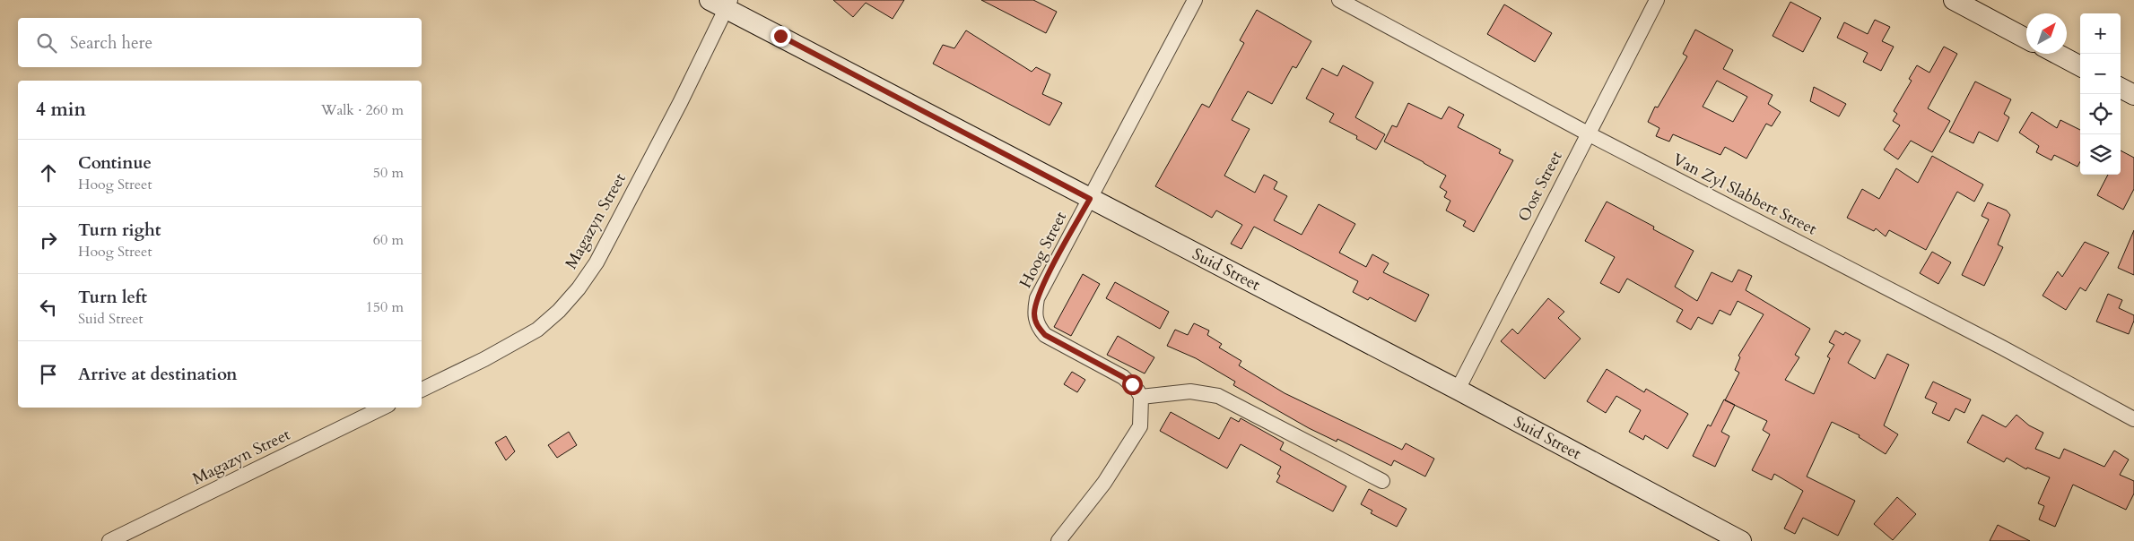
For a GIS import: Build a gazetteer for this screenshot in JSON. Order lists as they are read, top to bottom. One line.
{"streets":{"street":["Oost Street","Van Zyl Slabbert Street","Magazyn Street","Hoog Street","Suid Street"]},"crossings":[["Oost Street","Van Zyl Slabbert Street"],["Oost Street","Suid Street"],["Magazyn Street","Suid Street"],["Hoog Street","Suid Street"]],"north":"top right","page":{"map_buttons":["+","−"],"search":"Search here","heading":["4 min","Walk · 260 m"],"list":[["Continue","Hoog Street","50 m"],["Turn right","Hoog Street","60 m"],["Turn left","Suid Street","150 m"],"Arrive at destination"]}}
